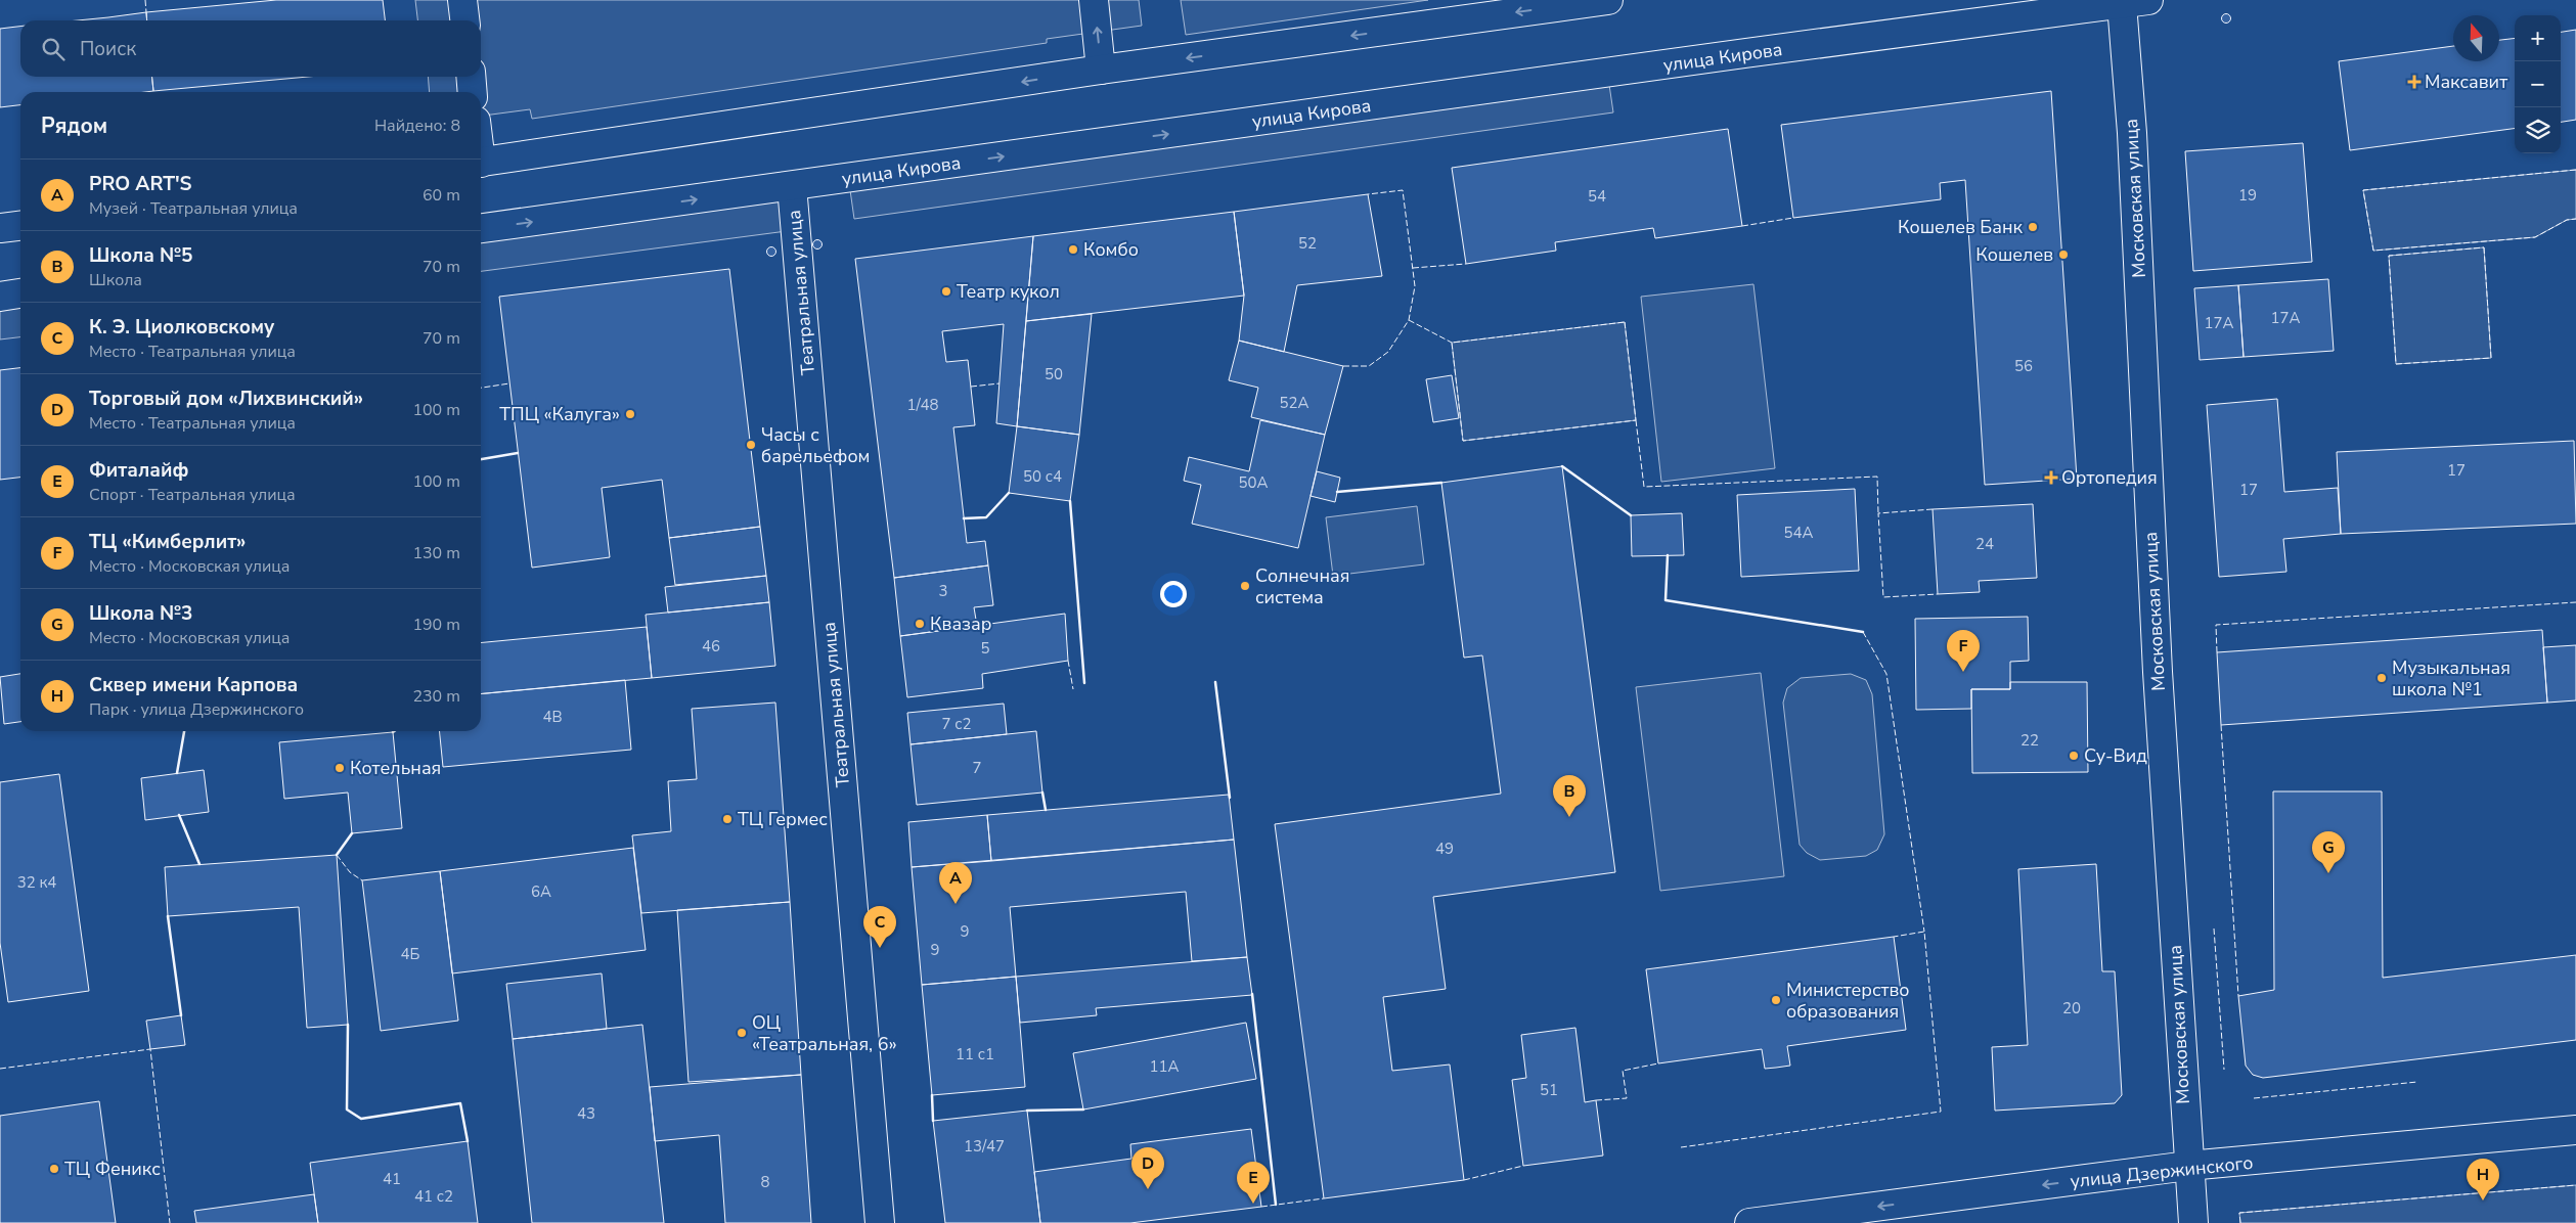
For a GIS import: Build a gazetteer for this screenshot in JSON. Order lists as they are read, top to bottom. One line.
{"streets":{"main road":["улица Кирова","Московская улица","Театральная улица","улица Дзержинского"]},"crossings":[["улица Кирова","Московская улица"],["улица Кирова","Театральная улица"],["Московская улица","улица Дзержинского"]],"one_way":["улица Дзержинского"],"places":{"health":["Максавит","Ортопедия"],"other":["Кошелев Банк","Комбо","Кошелев","Театр кукол","ТПЦ «Калуга»","Часы с барельефом","Солнечная система","Квазар","Музыкальная школа №1","Су-Вид","Котельная","ТЦ Гермес","Министерство образования","ОЦ «Театральная, 6»","ТЦ Феникс"]},"house_numbers":["19","54","52","17А","17А","56","50","52А","1/48","17","50 с4","50А","17","54А","24","3","46","5","4В","7 с2","22","7","49","32 к4","6А","9","9","4Б","20","11 с1","11А","51","43","13/47","41","8","41 с2"],"north":"top","page":{"map_buttons":["+","−"],"search":"Поиск","heading":["Рядом","Найдено: 8"],"list":[{"mark":"A","name":"PRO ART'S","note":"Музей · Театральная улица","value":"60 m"},{"mark":"B","name":"Школа №5","note":"Школа","value":"70 m"},{"mark":"C","name":"К. Э. Циолковскому","note":"Место · Театральная улица","value":"70 m"},{"mark":"D","name":"Торговый дом «Лихвинский»","note":"Место · Театральная улица","value":"100 m"},{"mark":"E","name":"Фиталайф","note":"Спорт · Театральная улица","value":"100 m"},{"mark":"F","name":"ТЦ «Кимберлит»","note":"Место · Московская улица","value":"130 m"},{"mark":"G","name":"Школа №3","note":"Место · Московская улица","value":"190 m"},{"mark":"H","name":"Сквер имени Карпова","note":"Парк · улица Дзержинского","value":"230 m"}],"pins":["F","B","G","A","C","D","H","E"]}}
